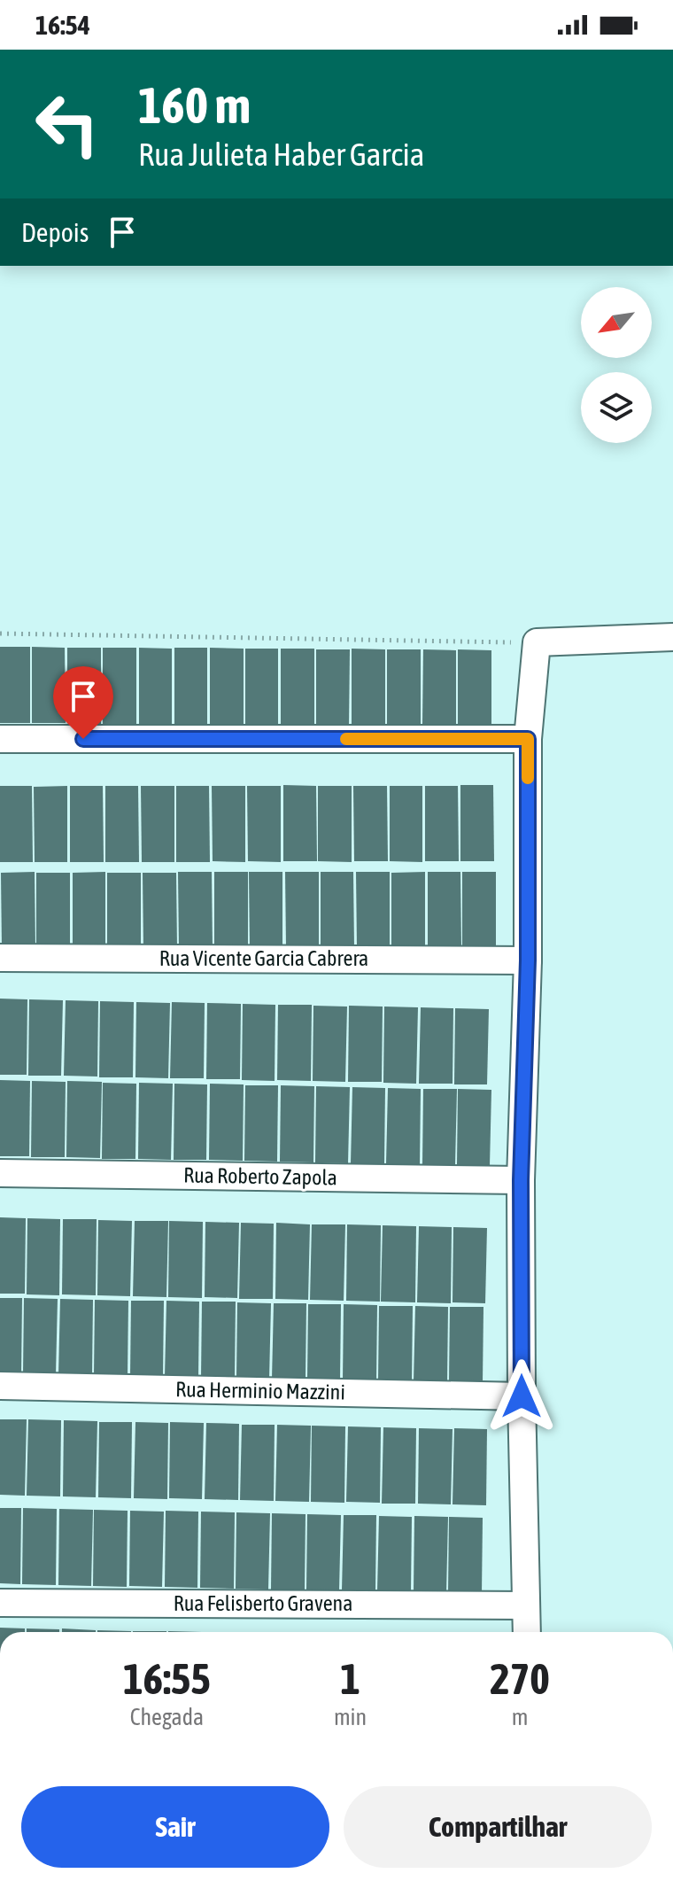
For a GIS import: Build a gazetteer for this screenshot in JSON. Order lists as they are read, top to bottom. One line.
{"streets":{"street":["Rua Vicente Garcia Cabrera","Rua Roberto Zapola","Rua Herminio Mazzini","Rua Felisberto Gravena"]},"north":"bottom left","page":{"status":"16:54","turn":["160 m","Rua Julieta Haber Garcia"],"then":"Depois","eta":["16:55","Chegada","1","min","270","m"],"buttons":["Sair","Compartilhar"]}}
